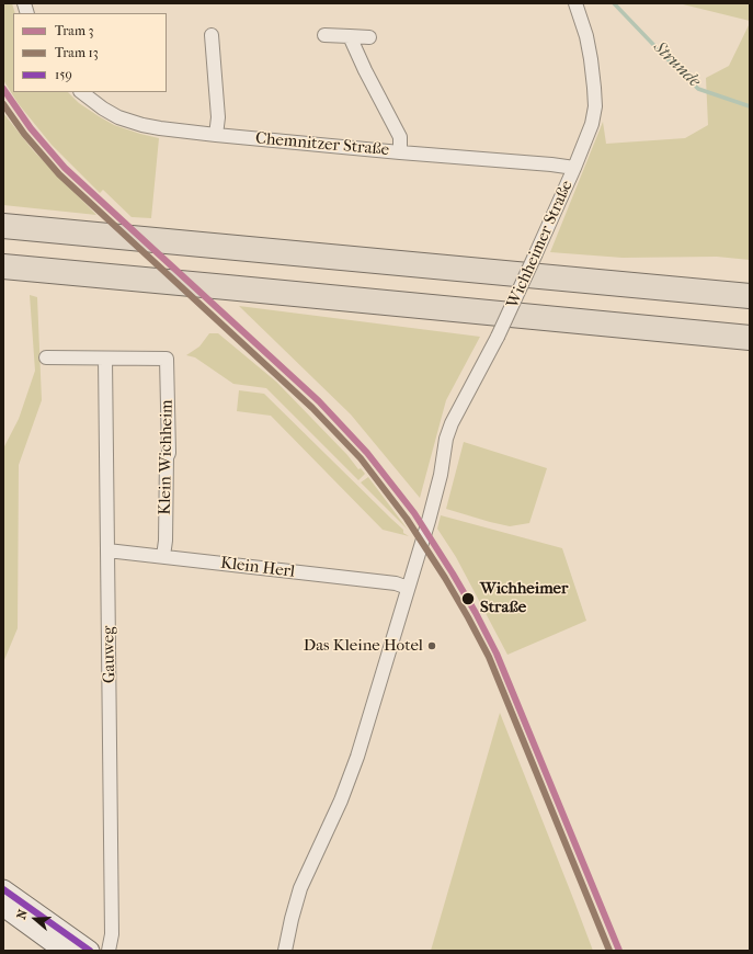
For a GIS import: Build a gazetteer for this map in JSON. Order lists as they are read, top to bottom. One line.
{"streets":{"street":["Chemnitzer Straße","Wichheimer Straße","Klein Wichheim","Klein Herl","Gauweg"]},"crossings":[["Chemnitzer Straße","Wichheimer Straße"],["Wichheimer Straße","Klein Herl"],["Klein Wichheim","Klein Herl"],["Klein Wichheim","Gauweg"],["Klein Herl","Gauweg"]],"water":["Strunde"],"places":["Wichheimer Straße","Das Kleine Hotel"],"lines":["tram line 3","tram line 13","transit line 159"],"legend":["Tram 3","Tram 13","159"],"north":"left"}
